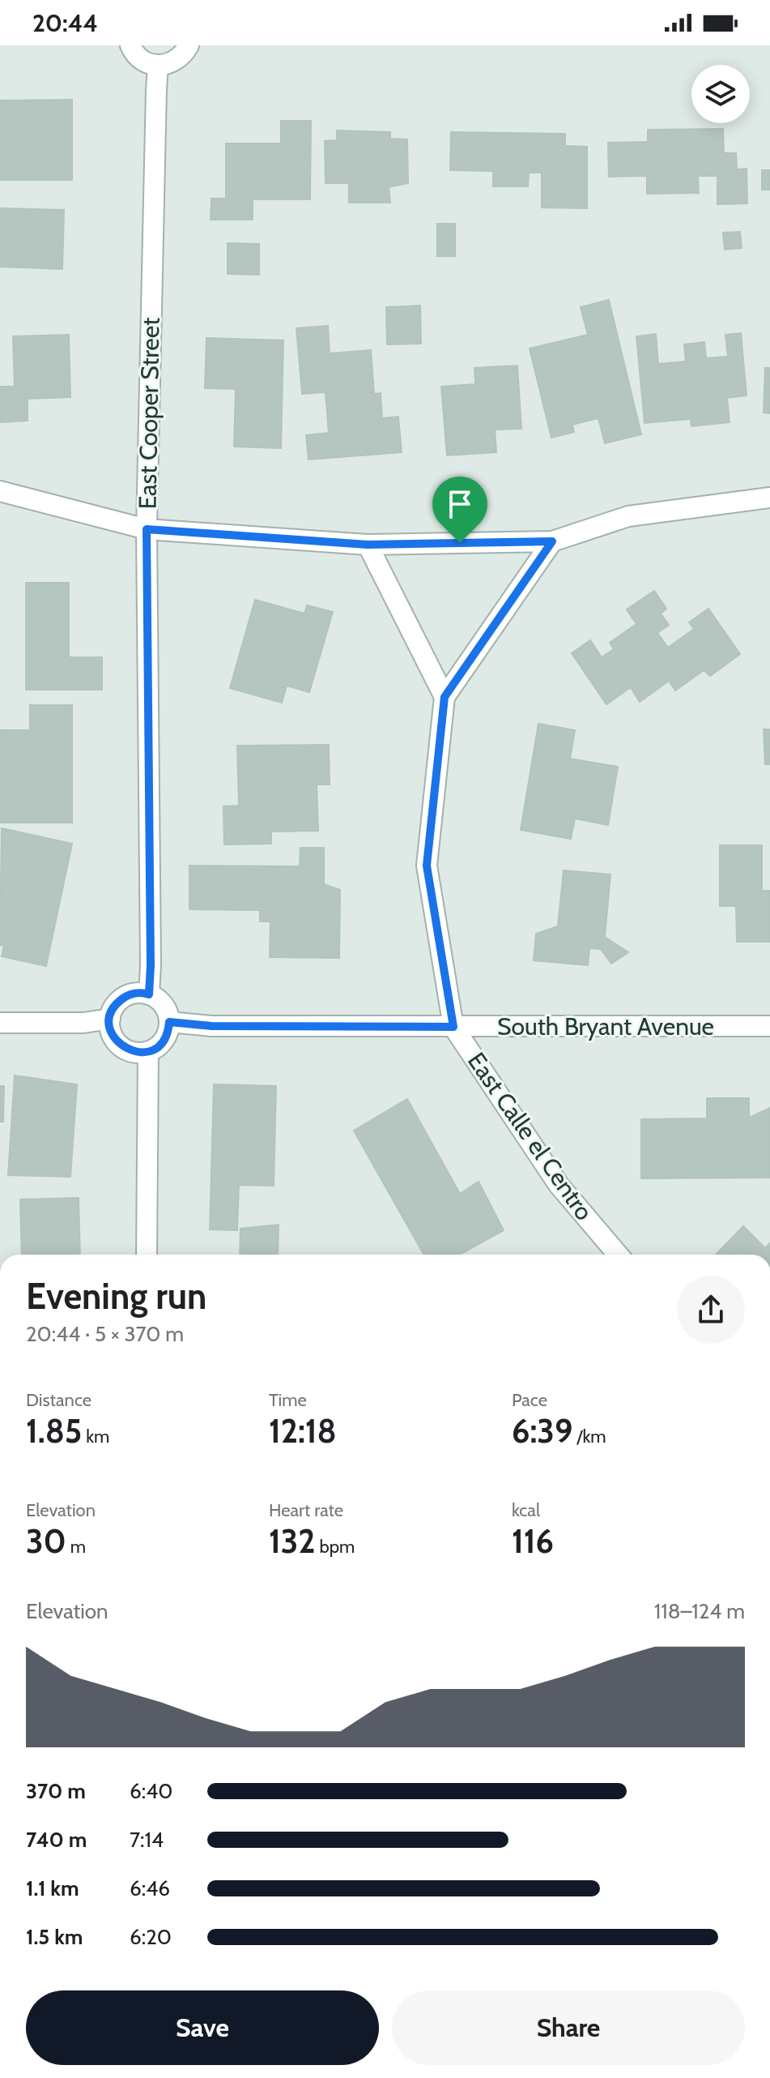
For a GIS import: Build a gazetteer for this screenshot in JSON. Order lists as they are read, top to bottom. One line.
{"streets":{"street":["East Cooper Street","South Bryant Avenue","East Calle el Centro"]},"crossings":[["East Cooper Street","South Bryant Avenue"],["South Bryant Avenue","East Calle el Centro"]],"page":{"status":"20:44","heading":["Evening run","20:44 · 5 × 370 m"],"stats":[["Distance","1.85 km"],["Time","12:18"],["Pace","6:39 /km"],["Elevation","30 m"],["Heart rate","132 bpm"],["kcal","116"]],"chart":["Elevation","118–124 m"],"list":[{"name":"370 m","note":"6:40"},{"name":"740 m","note":"7:14"},{"name":"1.1 km","note":"6:46"},{"name":"1.5 km","note":"6:20"}],"buttons":["Save","Share"]}}
